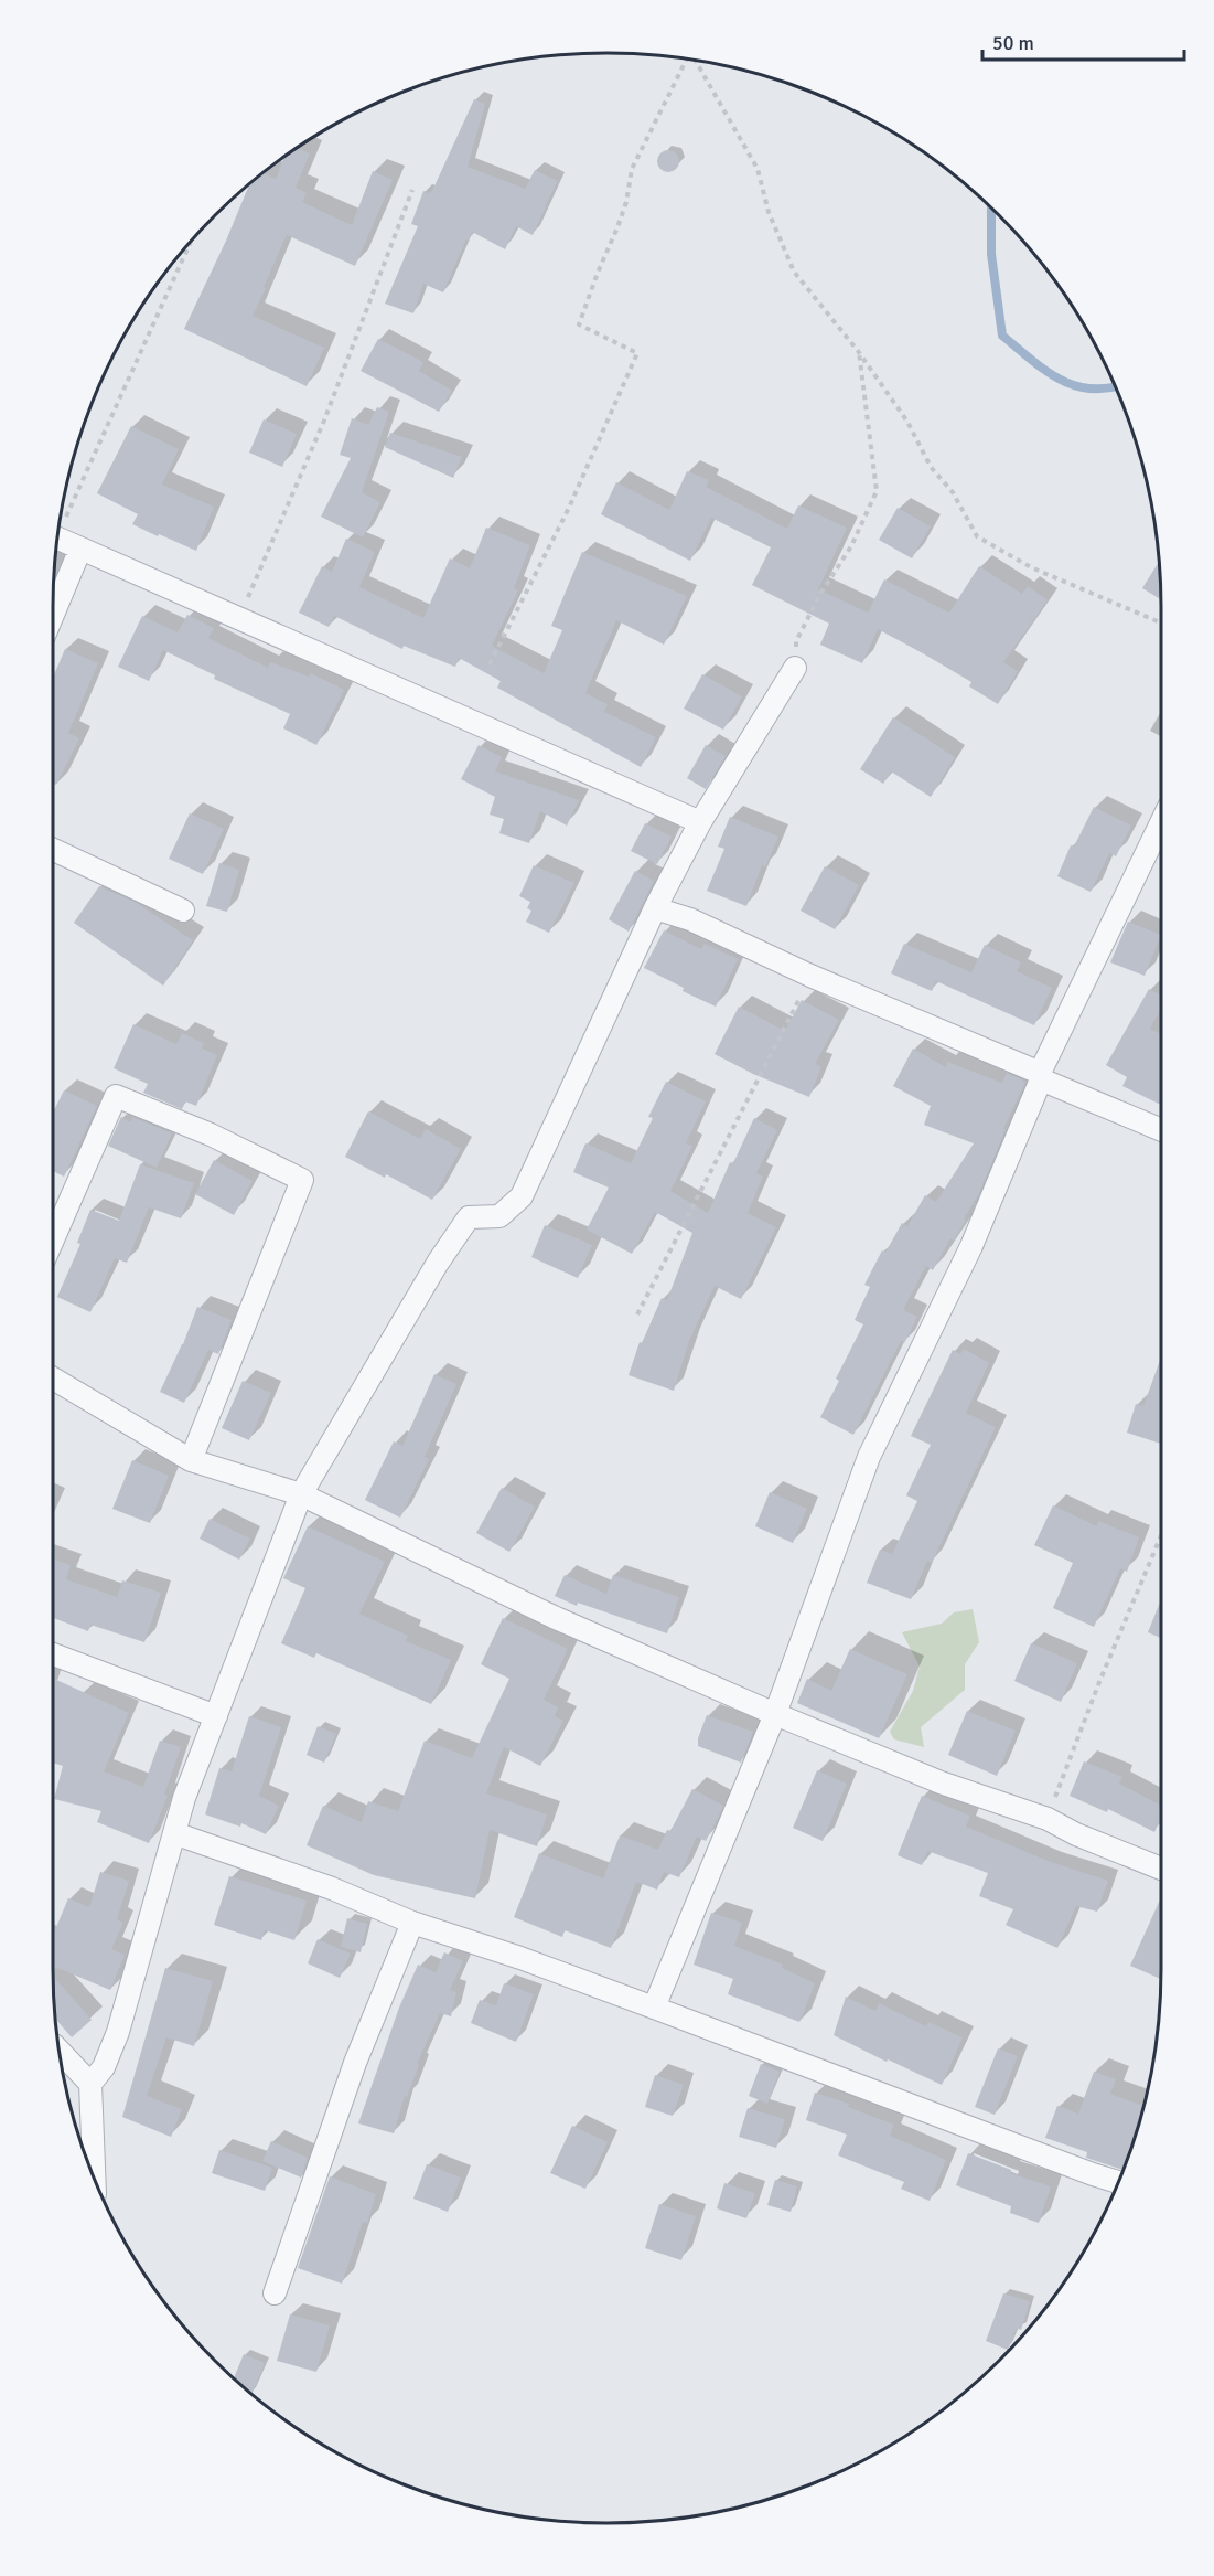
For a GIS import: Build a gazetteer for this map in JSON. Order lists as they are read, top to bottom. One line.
{"scale_bar":"50 m"}
